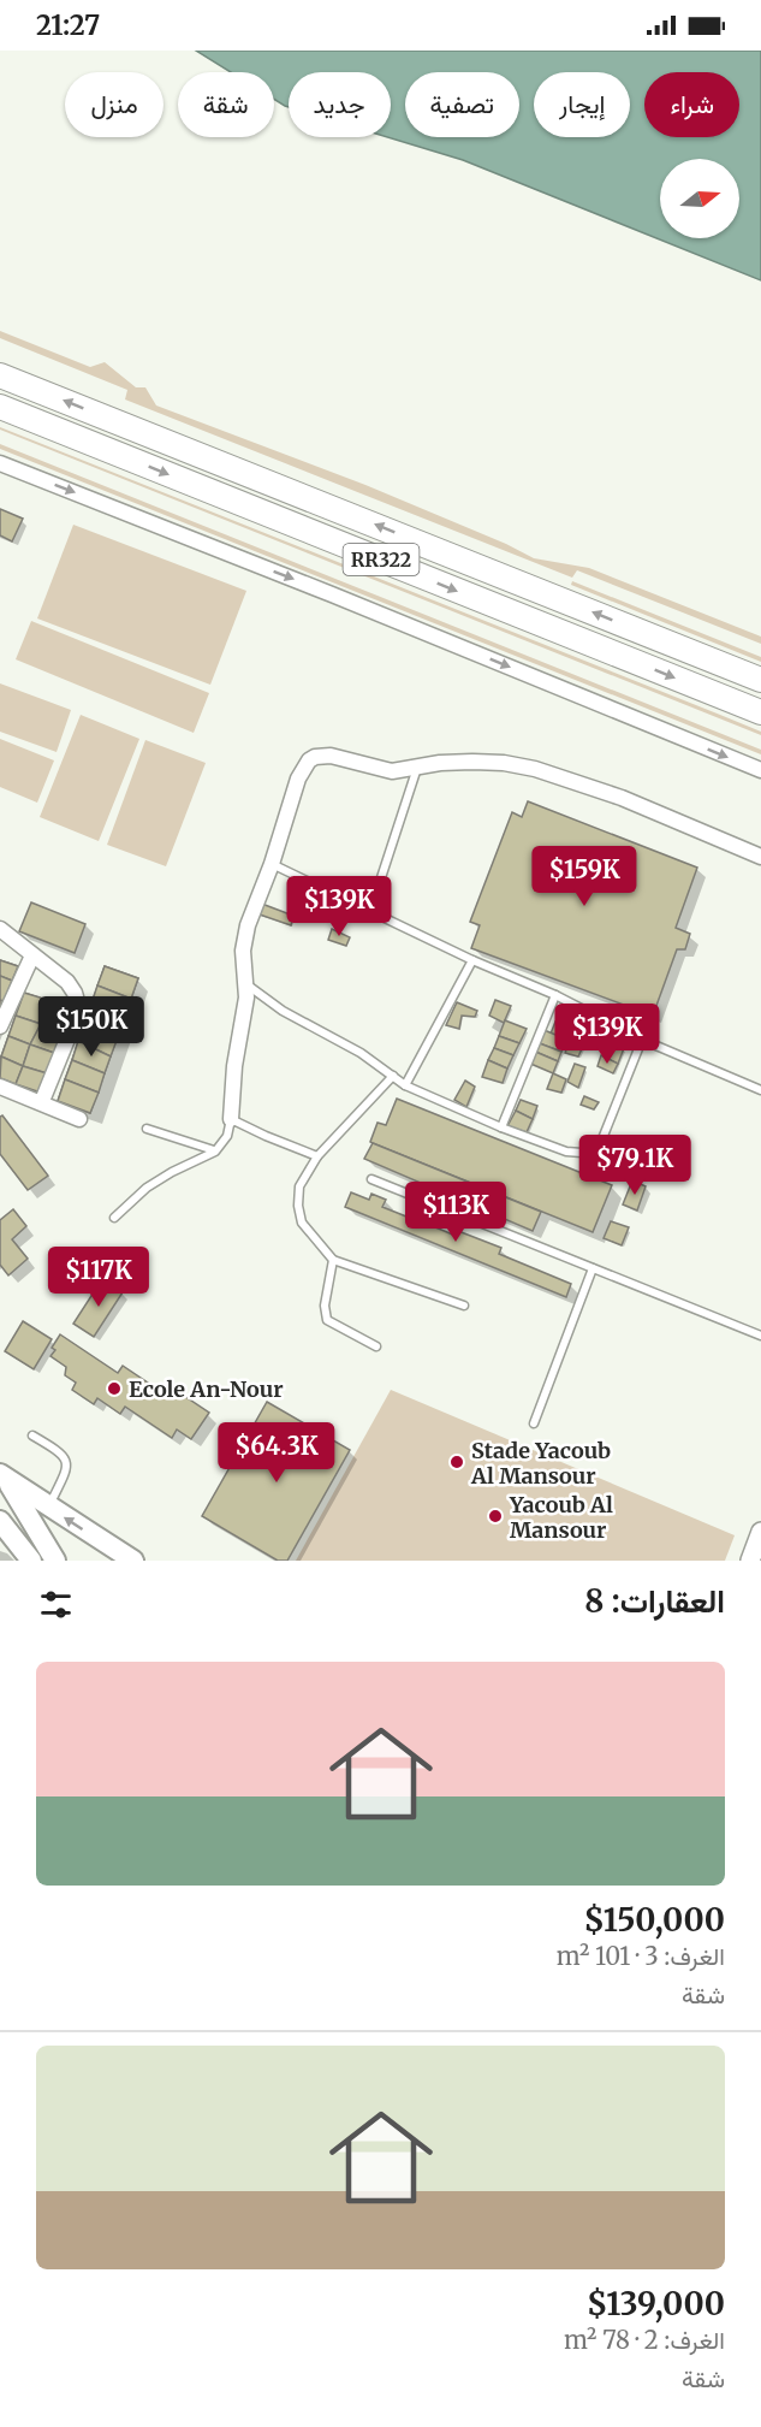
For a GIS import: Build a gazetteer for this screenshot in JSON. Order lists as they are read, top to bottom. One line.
{"streets":{"main road":["RR322"]},"places":["Ecole An-Nour","Stade Yacoub Al Mansour","Yacoub Al Mansour"],"north":"right","page":{"status":"21:27","chip":["شراء","إيجار","تصفية","جديد","شقة","منزل"],"price":["$159K","$139K","$150K","$139K","$79.1K","$113K","$117K","$64.3K"],"heading":"العقارات: 8","list":[{"name":"$150,000","note":"الغرف: 3 · 101 m² · شقة"},{"name":"$139,000","note":"الغرف: 2 · 78 m² · شقة"}]}}
